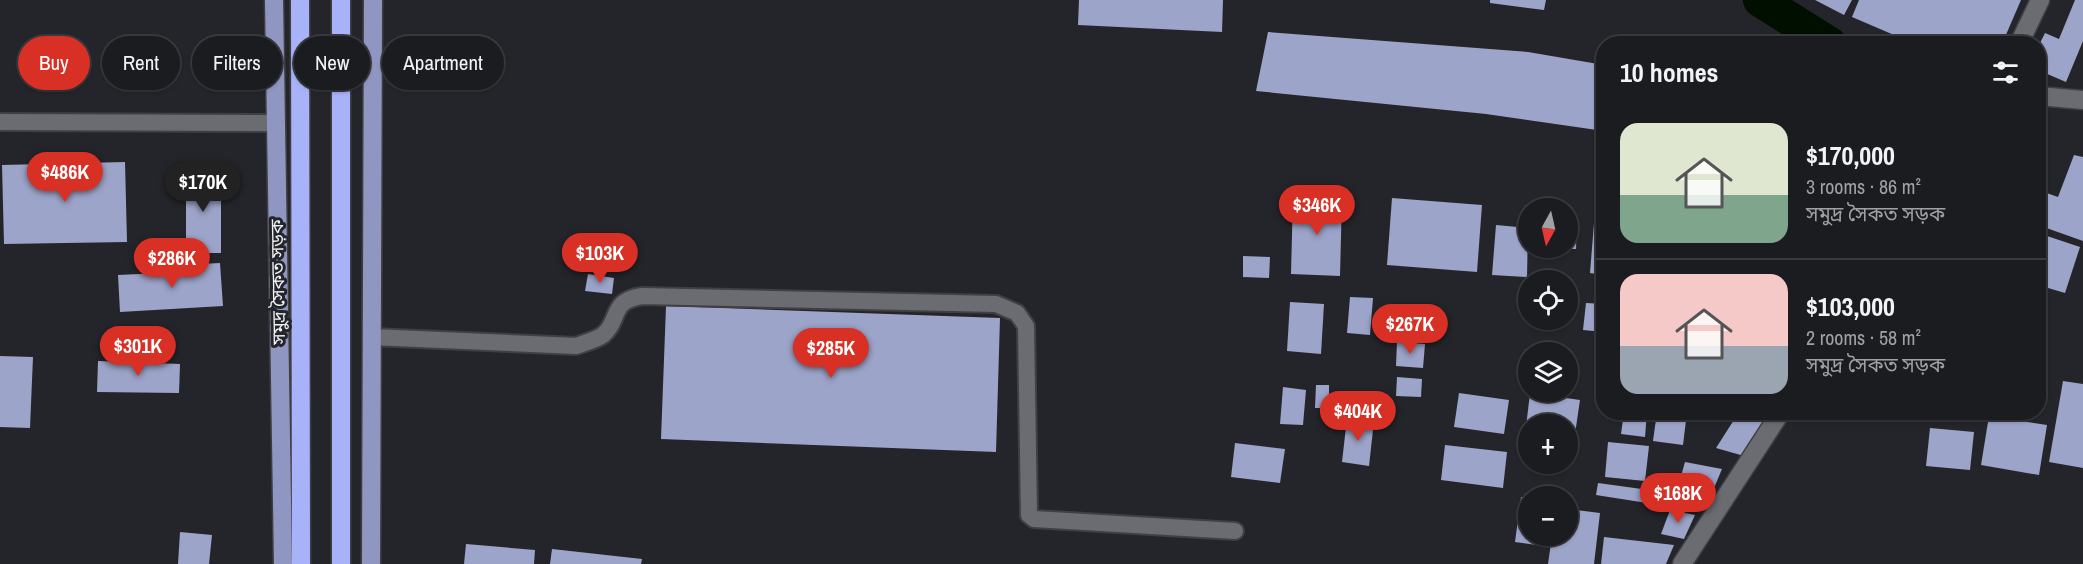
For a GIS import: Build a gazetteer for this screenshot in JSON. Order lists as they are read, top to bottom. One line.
{"streets":{"main road":["সমুদ্র সৈকত সড়ক"]},"north":"bottom","page":{"chip":["Buy","Rent","Filters","New","Apartment"],"heading":"10 homes","list":[{"name":"$170,000","note":"3 rooms · 86 m² · সমুদ্র সৈকত সড়ক"},{"name":"$103,000","note":"2 rooms · 58 m² · সমুদ্র সৈকত সড়ক"}],"price":["$486K","$170K","$346K","$103K","$286K","$267K","$301K","$285K","$404K","$168K"],"map_buttons":["+","−"]}}
